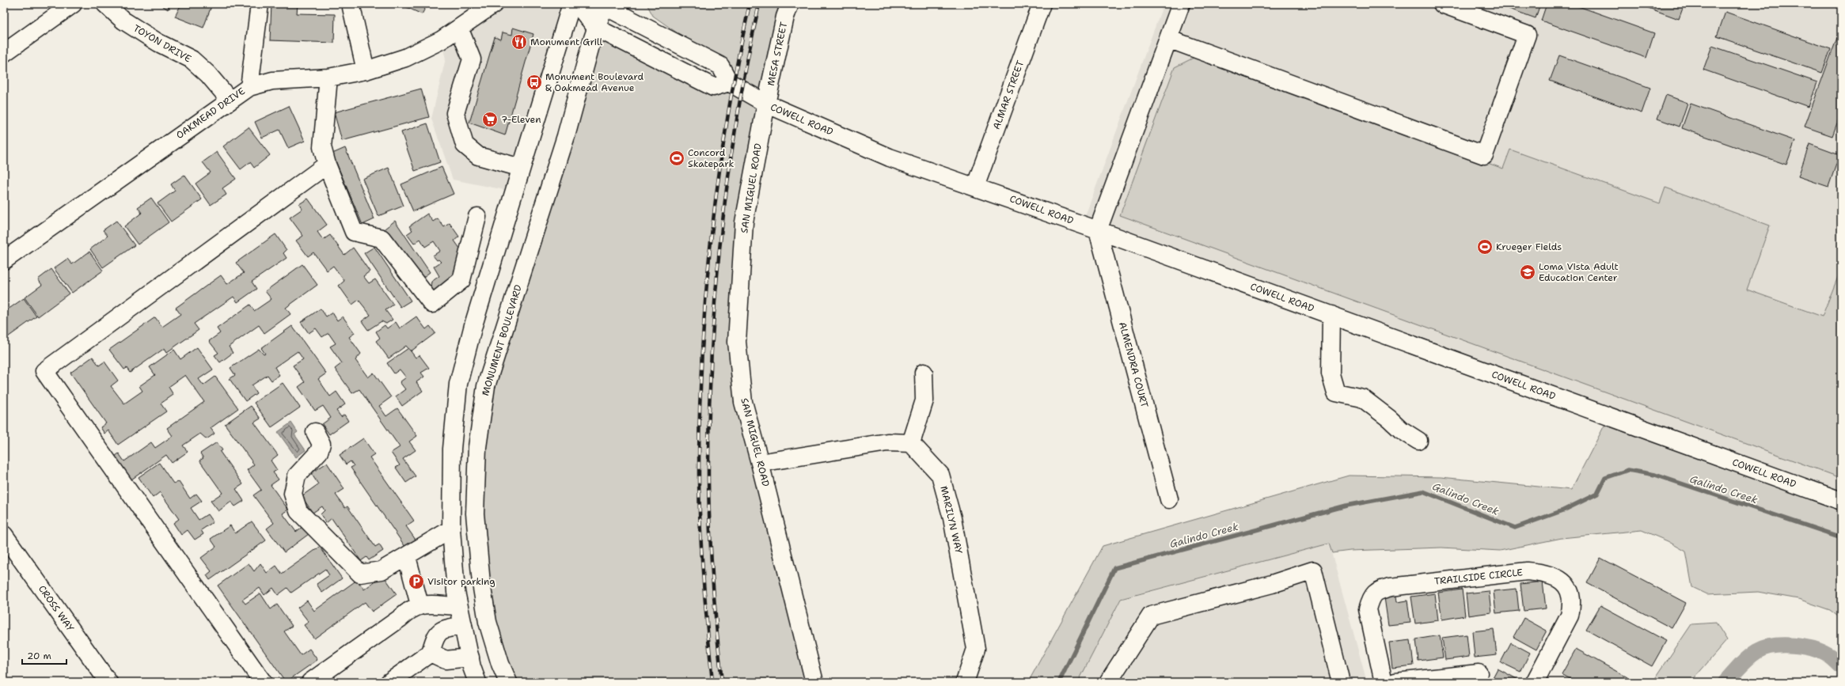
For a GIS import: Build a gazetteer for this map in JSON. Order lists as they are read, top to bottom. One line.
{"streets":{"street":["TOYON DRIVE","MESA STREET","ALMAR STREET","OAKMEAD DRIVE","COWELL ROAD","SAN MIGUEL ROAD","MONUMENT BOULEVARD","ALMENDRA COURT","MARILYN WAY","TRAILSIDE CIRCLE","CROSS WAY"]},"crossings":[["TOYON DRIVE","OAKMEAD DRIVE"],["MESA STREET","COWELL ROAD"],["MESA STREET","SAN MIGUEL ROAD"],["ALMAR STREET","COWELL ROAD"],["COWELL ROAD","SAN MIGUEL ROAD"],["COWELL ROAD","ALMENDRA COURT"]],"water":["Galindo Creek"],"places":{"restaurant":["Monument Grill"],"bus stop":["Monument Boulevard & Oakmead Avenue"],"supermarket":["7-Eleven"],"sports":["Concord Skatepark","Krueger Fields"],"school or university":["Loma Vista Adult Education Center"],"parking":["Visitor parking"]},"scale_bar":"20 m"}
